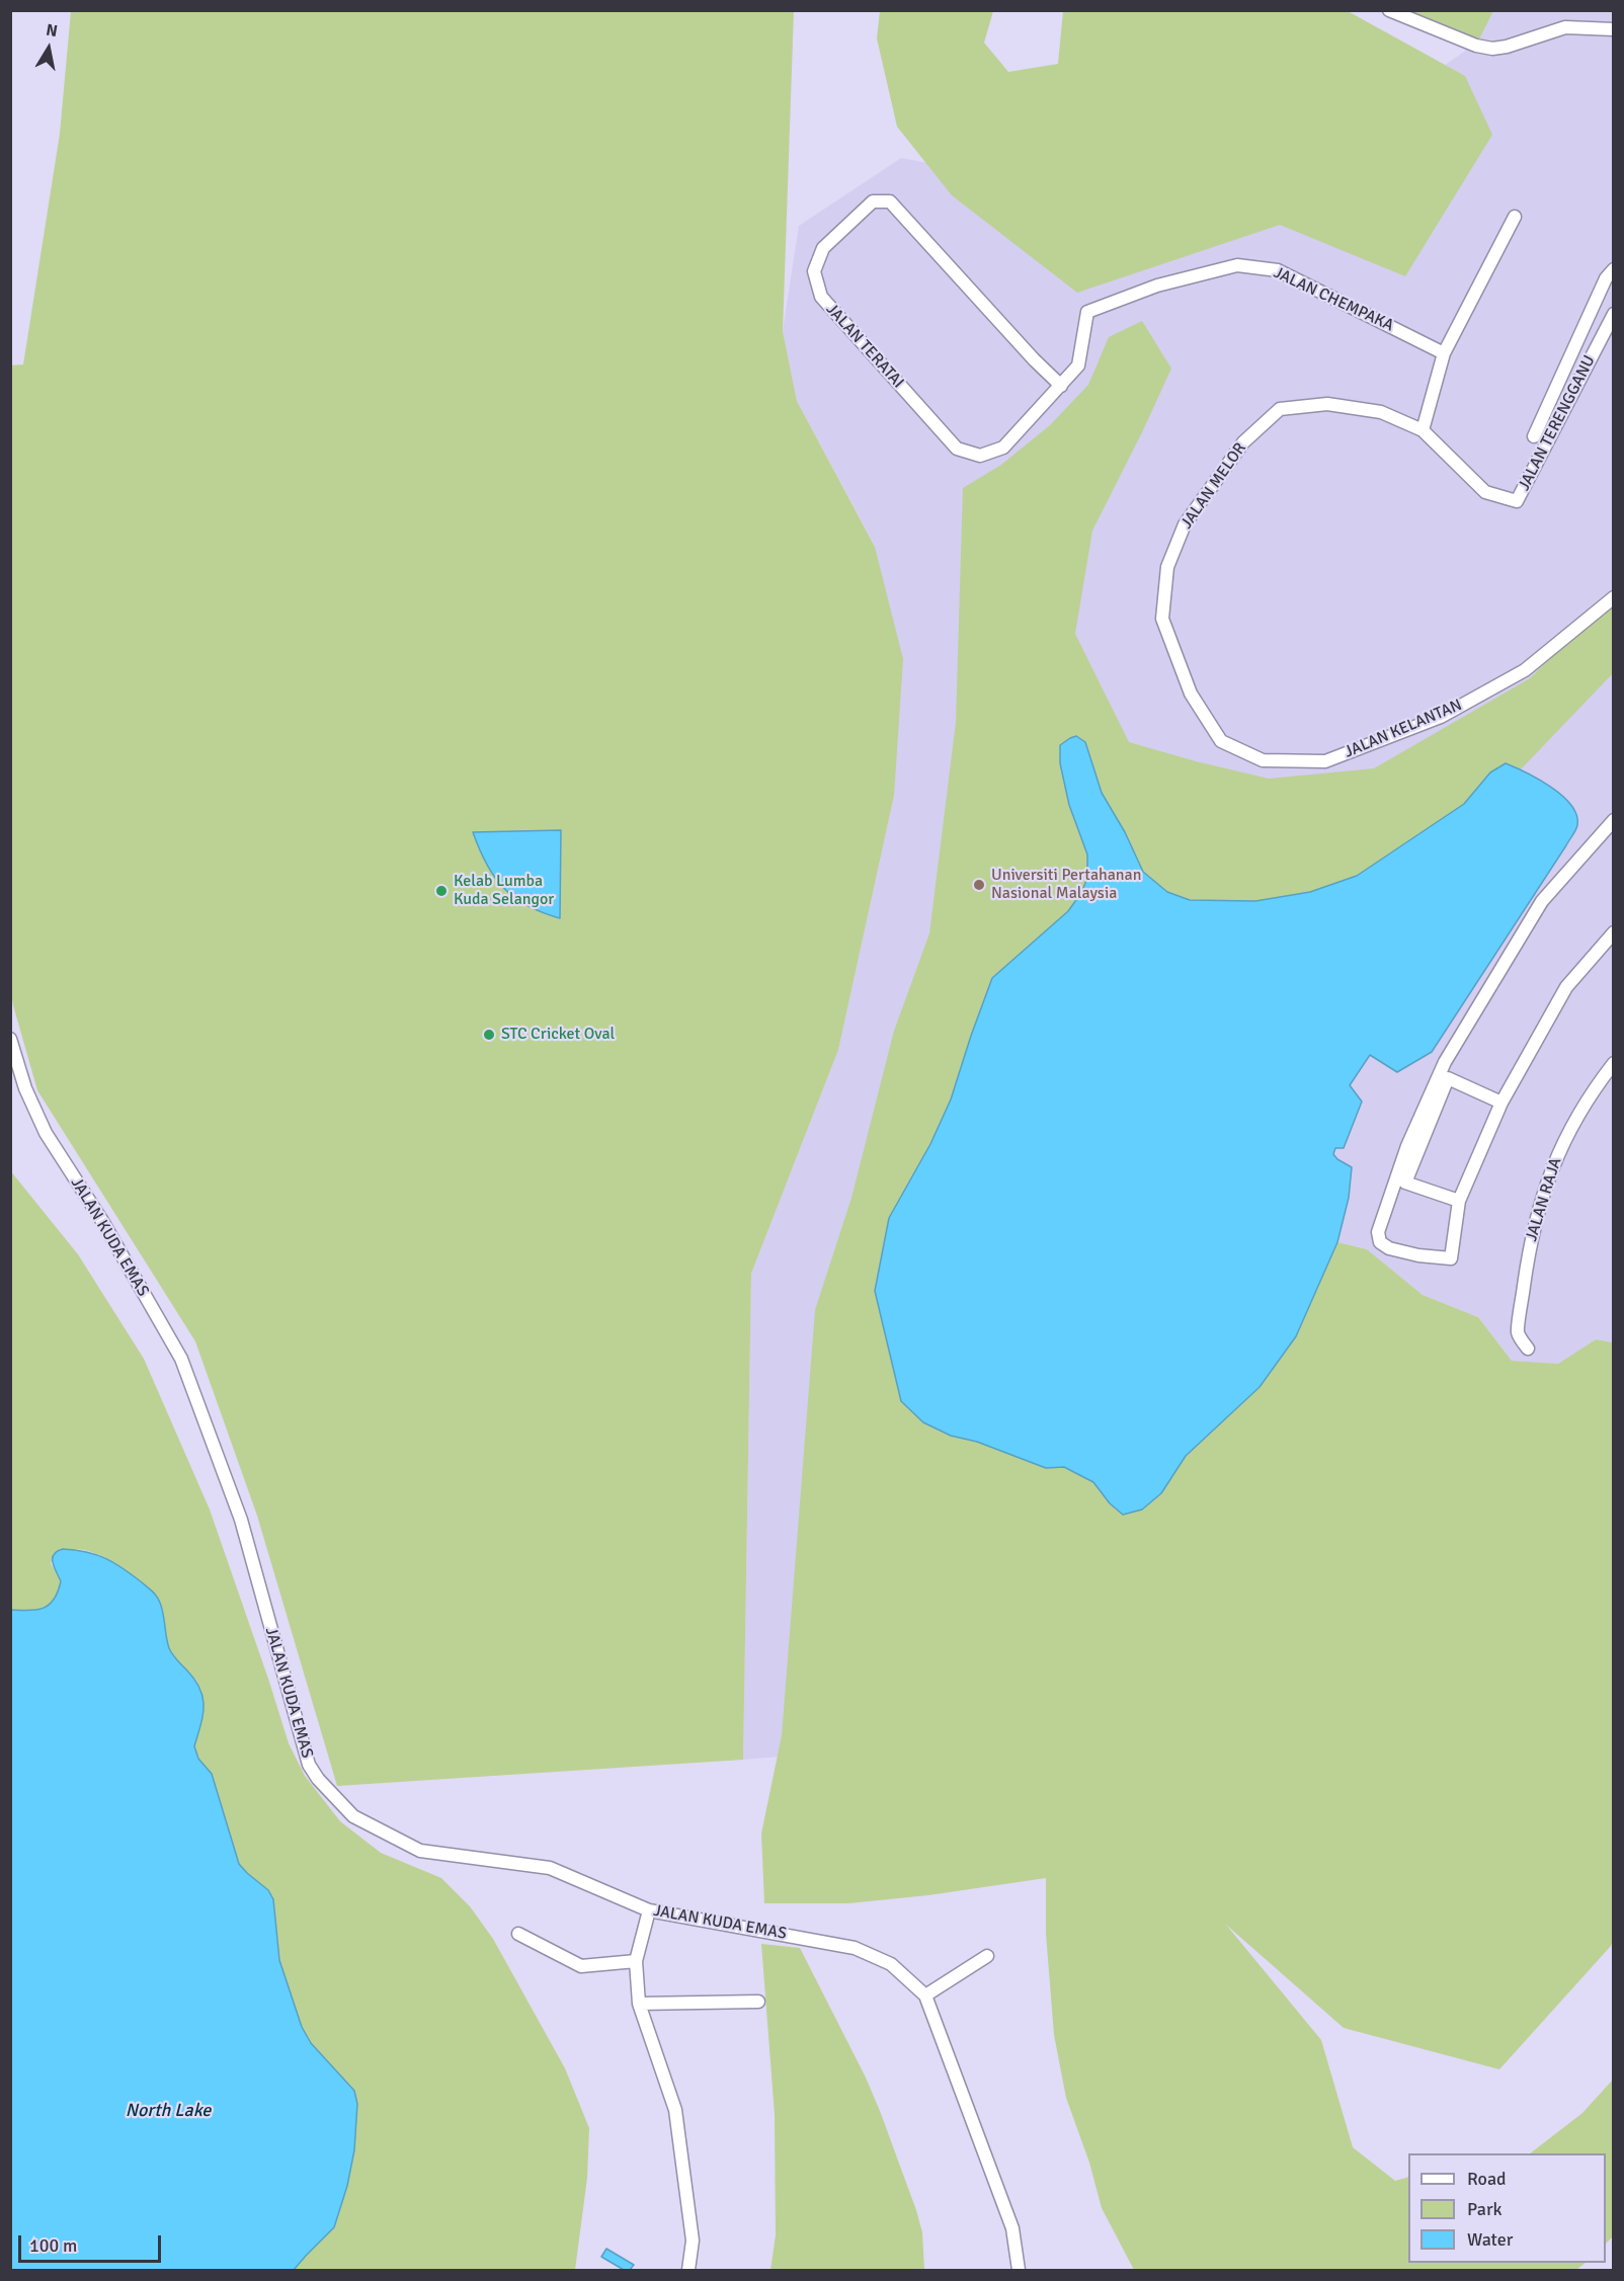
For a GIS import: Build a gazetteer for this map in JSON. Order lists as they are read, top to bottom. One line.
{"streets":{"street":["JALAN CHEMPAKA","JALAN TERATAI","JALAN TERENGGANU","JALAN MELOR","JALAN KELANTAN","JALAN RAJA","JALAN KUDA EMAS"]},"crossings":[["JALAN CHEMPAKA","JALAN TERATAI"],["JALAN TERENGGANU","JALAN MELOR"],["JALAN MELOR","JALAN KELANTAN"]],"water":["North Lake"],"places":["Universiti Pertahanan Nasional Malaysia","Kelab Lumba Kuda Selangor","STC Cricket Oval"],"legend":["Road","Park","Water"],"scale_bar":"100 m","north":"top"}
